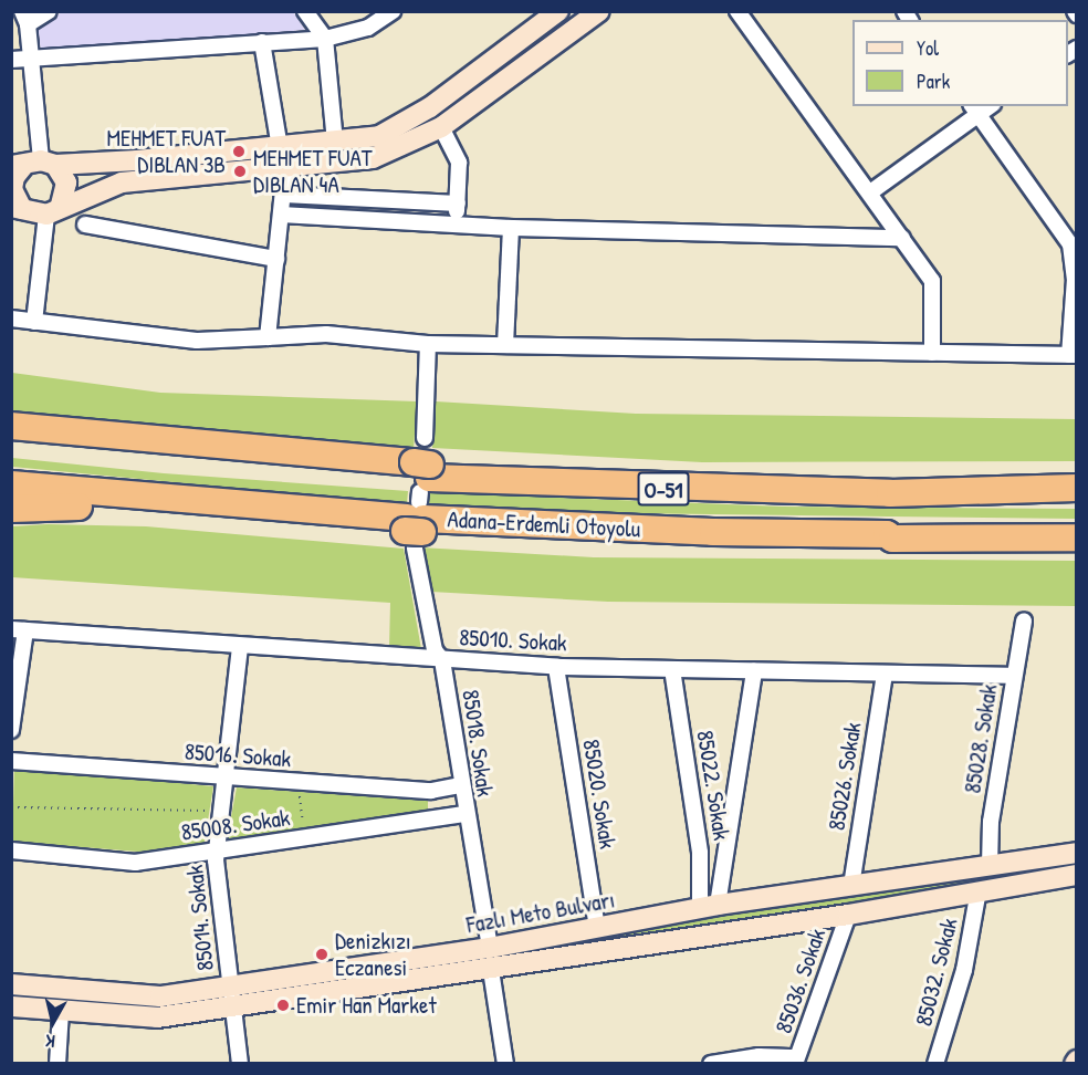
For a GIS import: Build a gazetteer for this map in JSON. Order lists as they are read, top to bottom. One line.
{"streets":{"highway":["O-51","Adana-Erdemli Otoyolu"],"main road":["Fazlı Meto Bulvarı"],"street":["85010. Sokak","85028. Sokak","85018. Sokak","85016. Sokak","85026. Sokak","85022. Sokak","85020. Sokak","85008. Sokak","85014. Sokak","85032. Sokak","85036. Sokak"]},"crossings":[["Adana-Erdemli Otoyolu","85018. Sokak"],["85010. Sokak","85028. Sokak"],["85010. Sokak","85018. Sokak"],["85010. Sokak","85026. Sokak"],["85010. Sokak","85022. Sokak"],["85010. Sokak","85020. Sokak"],["85010. Sokak","85014. Sokak"],["85028. Sokak","Fazlı Meto Bulvarı"],["85018. Sokak","85016. Sokak"],["85018. Sokak","85008. Sokak"],["85018. Sokak","Fazlı Meto Bulvarı"],["85016. Sokak","85014. Sokak"],["85026. Sokak","Fazlı Meto Bulvarı"],["85022. Sokak","Fazlı Meto Bulvarı"],["85020. Sokak","Fazlı Meto Bulvarı"],["85008. Sokak","85014. Sokak"],["Fazlı Meto Bulvarı","85014. Sokak"],["Fazlı Meto Bulvarı","85032. Sokak"],["Fazlı Meto Bulvarı","85036. Sokak"]],"places":["MEHMET FUAT DIBLAN 3B","MEHMET FUAT DIBLAN 4A","Denizkızı Eczanesi","Emir Han Market"],"legend":["Yol","Park"],"north":"bottom"}
